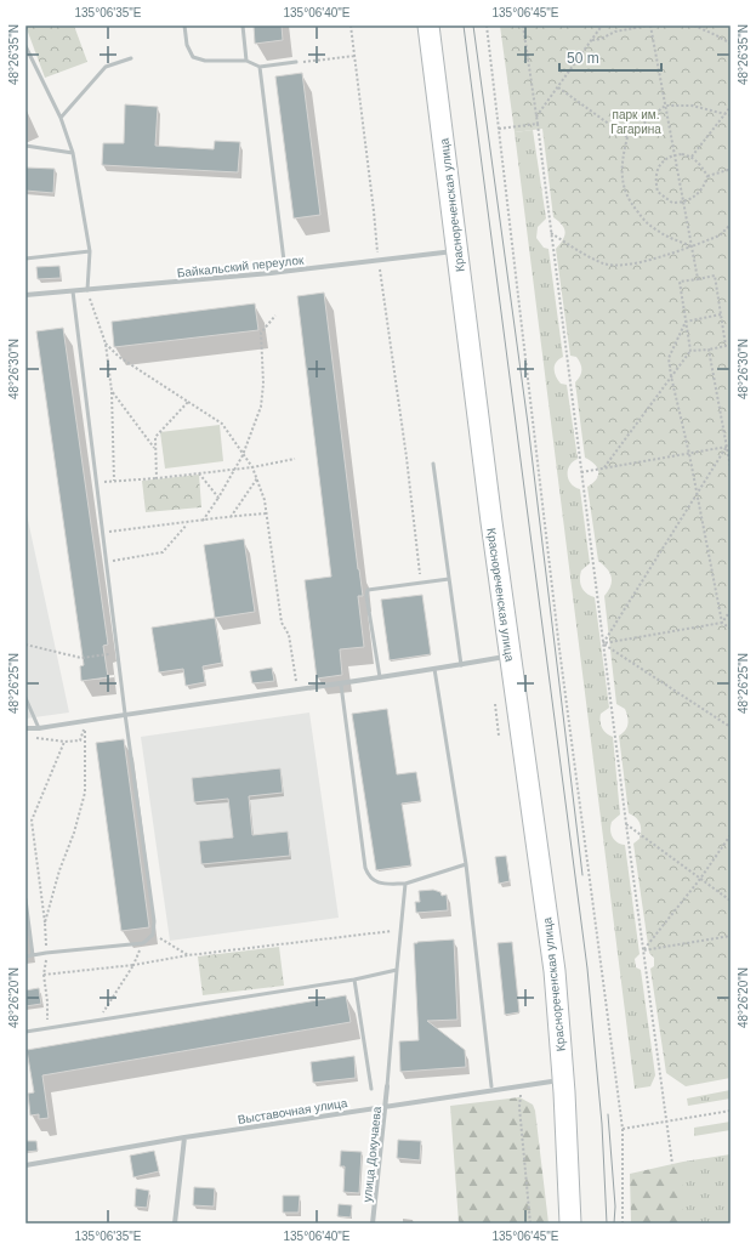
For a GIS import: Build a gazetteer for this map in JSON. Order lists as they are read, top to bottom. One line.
{"streets":{"main road":["Краснореченская улица"],"street":["Байкальский переулок","Выставочная улица","улица Докучаева"]},"crossings":[["Краснореченская улица","Байкальский переулок"],["Краснореченская улица","Выставочная улица"],["Выставочная улица","улица Докучаева"]],"parks":["парк им. Гагарина"],"scale_bar":"50 m","coordinates":["135°06'35\"E","135°06'40\"E","135°06'45\"E","48°26'35\"N","48°26'30\"N","48°26'25\"N","48°26'20\"N"]}
